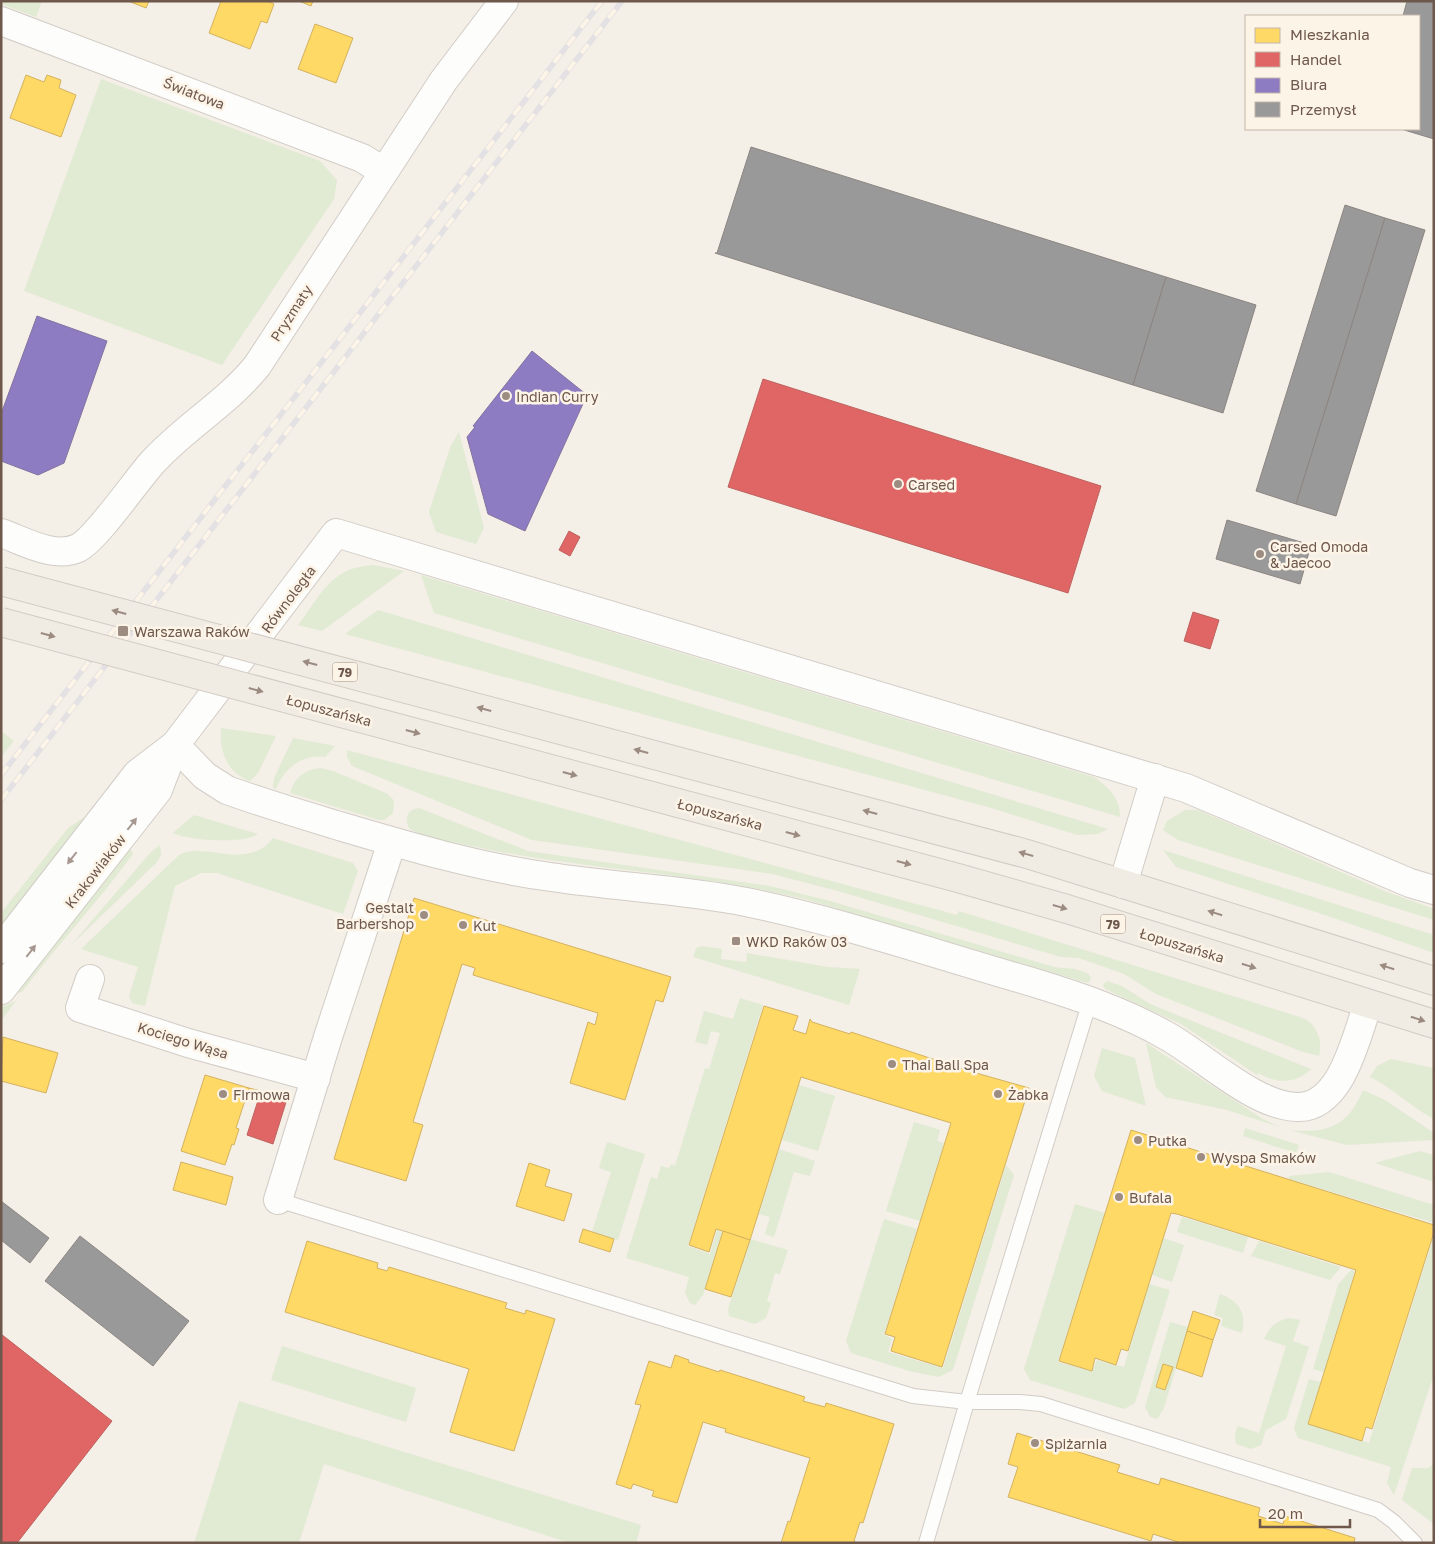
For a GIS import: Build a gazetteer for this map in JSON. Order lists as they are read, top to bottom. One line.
{"streets":{"main road":["79","Łopuszańska"],"street":["Światowa","Pryzmaty","Równoległa","Krakowiaków","Kociego Wąsa"]},"crossings":[["Światowa","Pryzmaty"],["Równoległa","Krakowiaków"]],"places":{"other":["Indian Curry","Carsed","Carsed Omoda & Jaecoo","Gestalt Barbershop","Kut","Thai Bali Spa","Firmowa","Żabka","Putka","Wyspa Smaków","Bufala","Spiżarnia"],"transit":["Warszawa Raków","WKD Raków 03"]},"legend":["Mieszkania","Handel","Biura","Przemysł"],"scale_bar":"20 m"}
